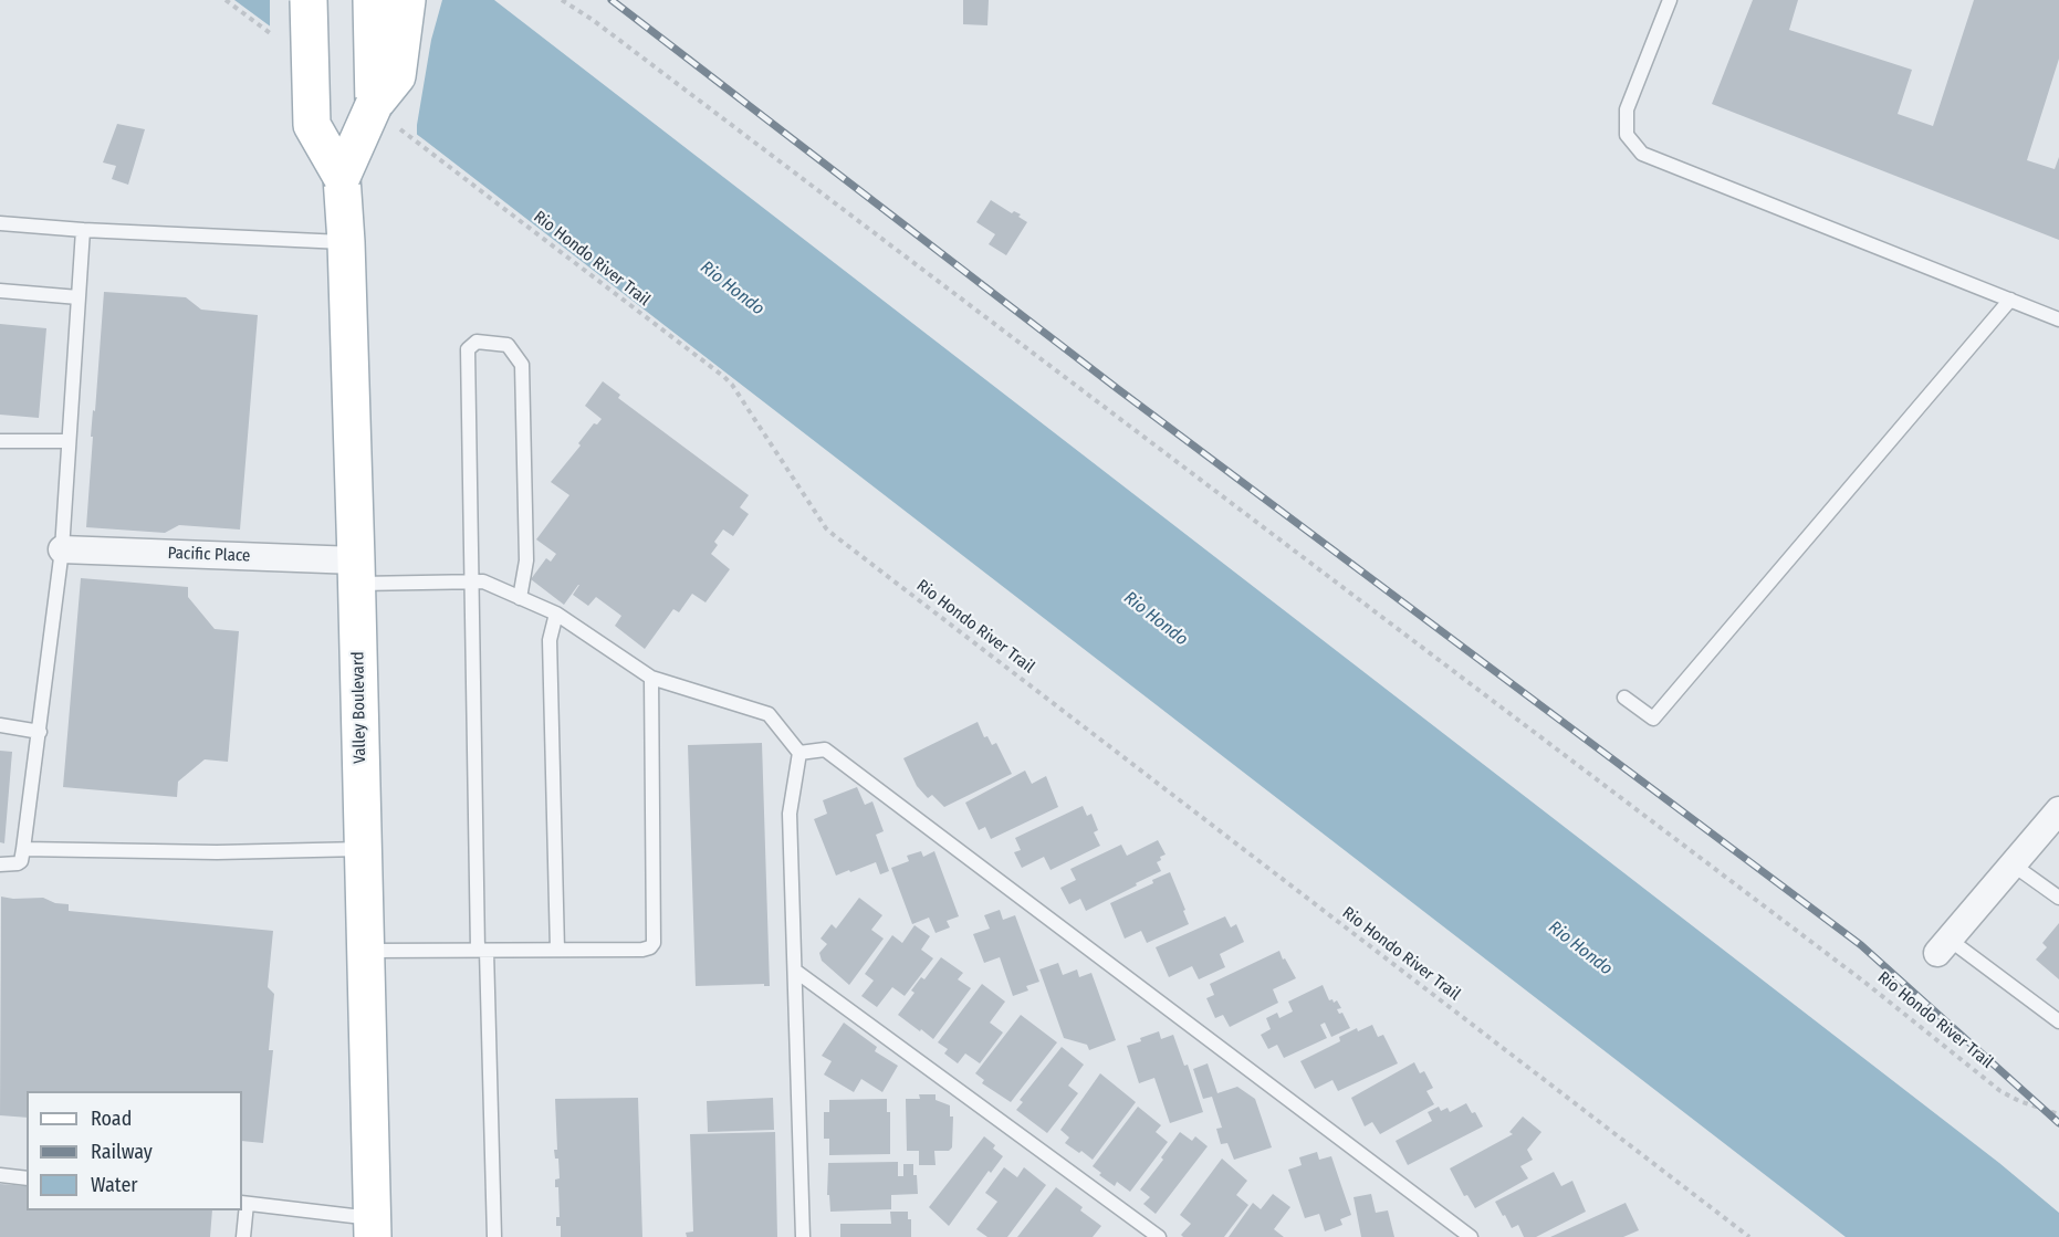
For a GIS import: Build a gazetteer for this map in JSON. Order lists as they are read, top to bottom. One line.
{"streets":{"main road":["Valley Boulevard"],"street":["Pacific Place"],"path":["Rio Hondo River Trail"]},"crossings":[["Rio Hondo River Trail","Valley Boulevard"],["Pacific Place","Valley Boulevard"]],"water":["Rio Hondo"],"legend":["Road","Railway","Water"]}
